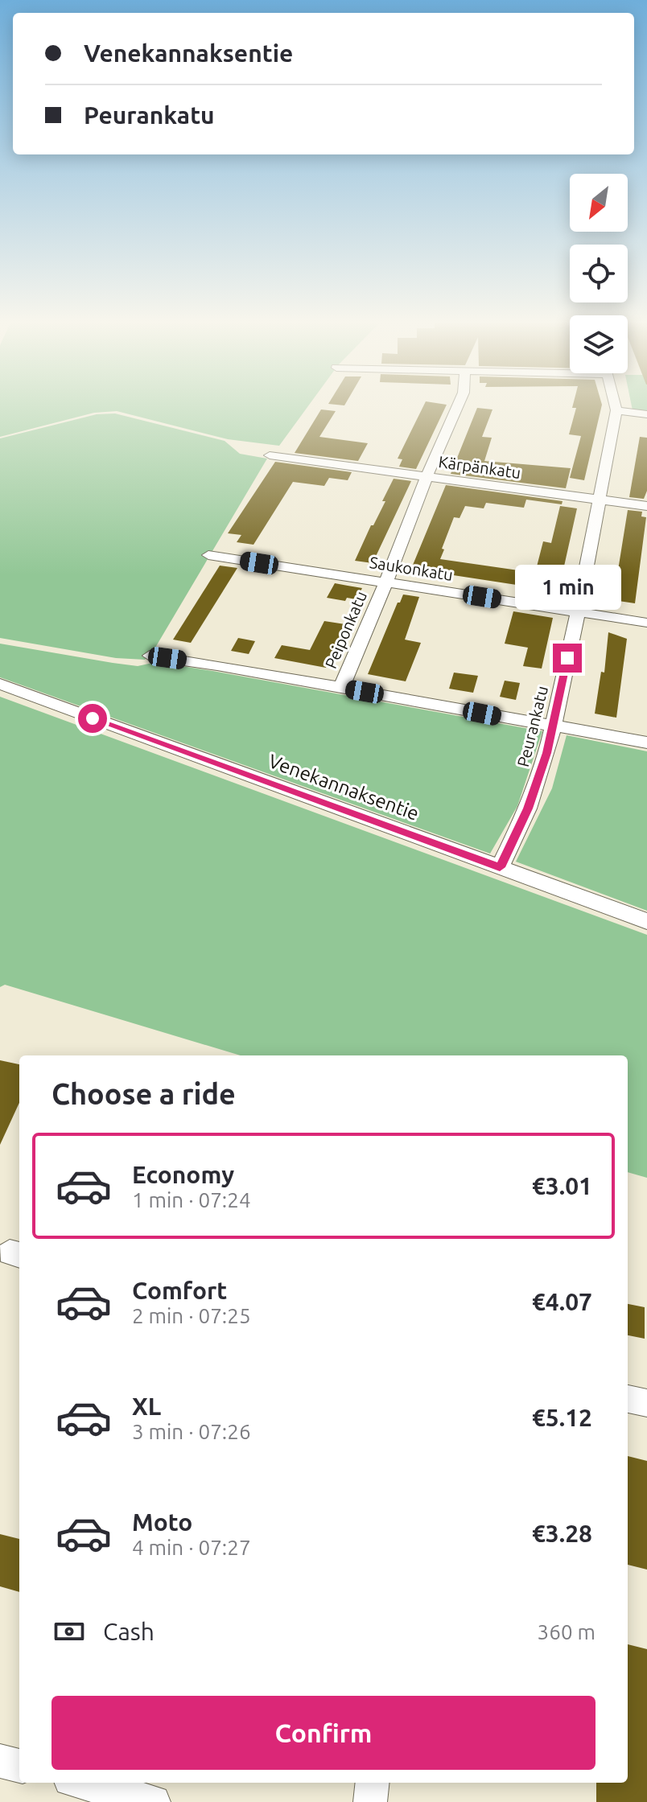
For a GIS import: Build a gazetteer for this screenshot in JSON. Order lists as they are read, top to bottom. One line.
{"streets":{"street":["Kärpänkatu","Saukonkatu","Peiponkatu","Peurankatu","Venekannaksentie"]},"crossings":[["Kärpänkatu","Peiponkatu"],["Kärpänkatu","Peurankatu"],["Saukonkatu","Peiponkatu"],["Saukonkatu","Peurankatu"],["Peurankatu","Venekannaksentie"]],"north":"bottom left","page":{"banner":["Venekannaksentie","Peurankatu"],"bubble":"1 min","heading":"Choose a ride","list":[{"name":"Economy","note":"1 min · 07:24","value":"€3.01"},{"name":"Comfort","note":"2 min · 07:25","value":"€4.07"},{"name":"XL","note":"3 min · 07:26","value":"€5.12"},{"name":"Moto","note":"4 min · 07:27","value":"€3.28"}],"pay":["Cash","360 m"],"buttons":"Confirm"}}
